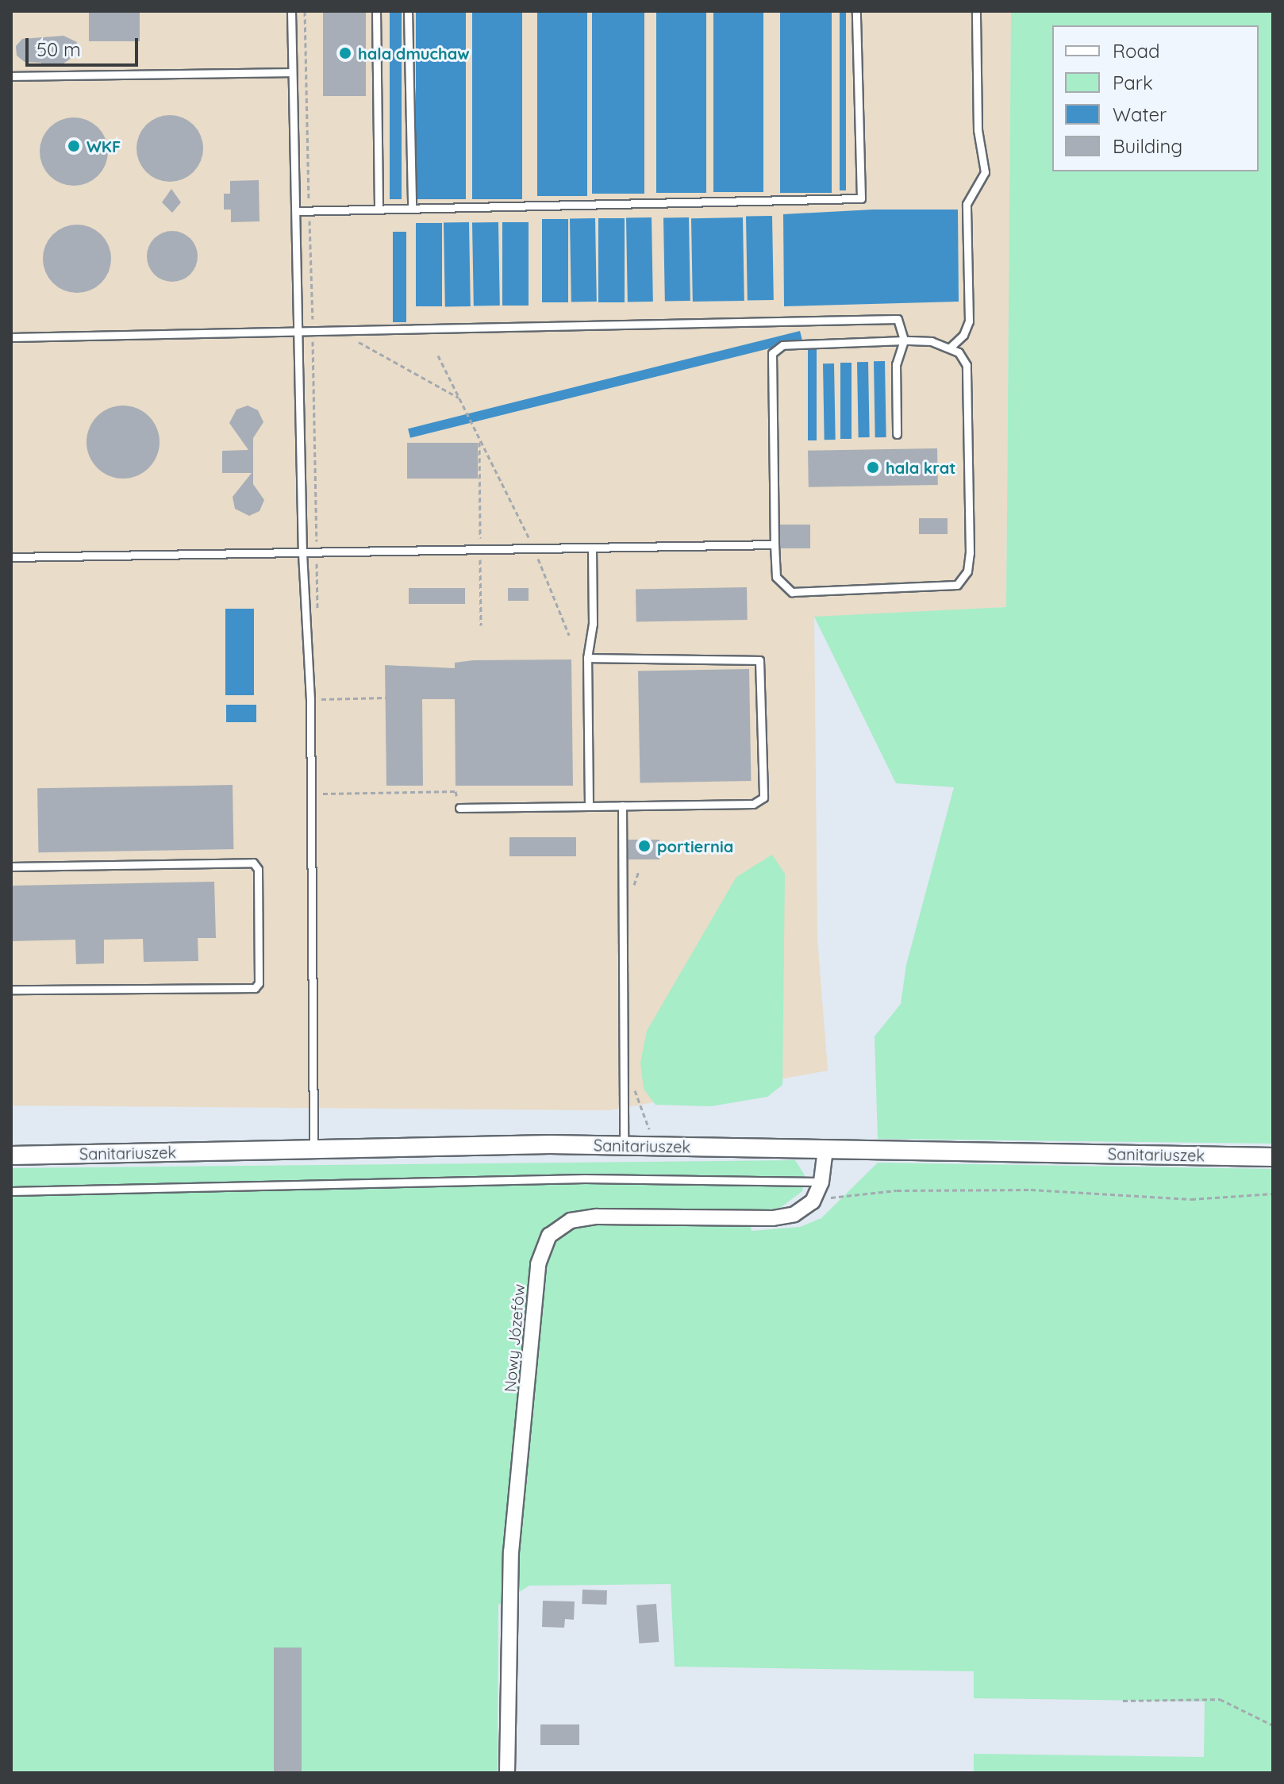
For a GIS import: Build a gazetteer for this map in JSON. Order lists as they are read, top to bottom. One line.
{"streets":{"street":["Sanitariuszek","Nowy Józefów"]},"places":["hala dmuchaw","WKF","hala krat","portiernia"],"legend":["Road","Park","Water","Building"],"scale_bar":"50 m"}
